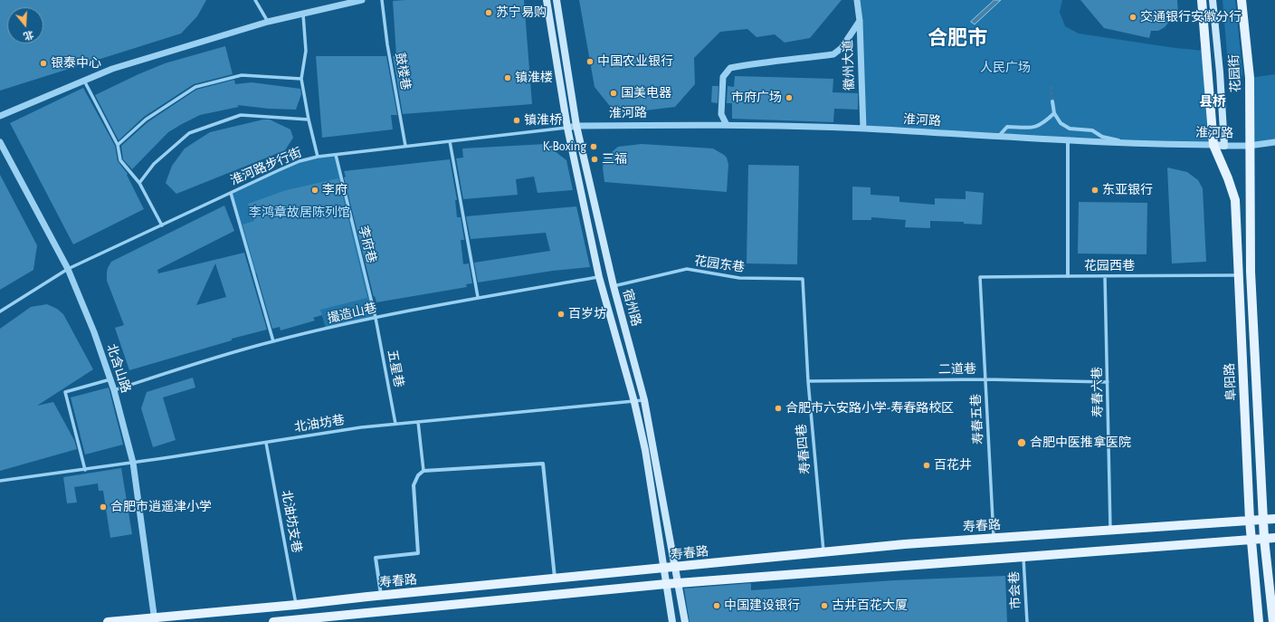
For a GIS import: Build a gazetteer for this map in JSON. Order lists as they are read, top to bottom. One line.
{"streets":{"main road":["花园街","淮河路","宿州路","阜阳路","寿春路"],"street":["徽州大道","鼓楼巷","淮河路步行街","李府巷","花园东巷","花园西巷","撮造山巷","北含山路","五星巷","二道巷","寿春六巷","寿春五巷","北油坊巷","寿春四巷","北油坊支巷","市会巷"]},"crossings":[["徽州大道","淮河路"],["鼓楼巷","淮河路步行街"],["花园街","淮河路"],["花园街","阜阳路"],["淮河路","淮河路步行街"],["淮河路","宿州路"],["淮河路","阜阳路"],["淮河路步行街","李府巷"],["淮河路步行街","宿州路"],["淮河路步行街","北含山路"],["李府巷","撮造山巷"],["李府巷","五星巷"],["花园东巷","宿州路"],["花园东巷","寿春四巷"],["花园西巷","阜阳路"],["花园西巷","寿春六巷"],["花园西巷","寿春五巷"],["宿州路","撮造山巷"],["宿州路","北油坊巷"],["宿州路","寿春路"],["撮造山巷","北含山路"],["撮造山巷","五星巷"],["北含山路","北油坊巷"],["北含山路","寿春路"],["五星巷","北油坊巷"],["二道巷","寿春六巷"],["二道巷","寿春五巷"],["二道巷","寿春四巷"],["阜阳路","寿春路"],["寿春六巷","寿春路"],["寿春五巷","寿春路"],["北油坊巷","北油坊支巷"],["寿春四巷","寿春路"],["北油坊支巷","寿春路"]],"districts":["合肥市","县桥"],"parks":["人民广场","李鸿章故居陈列馆"],"places":["苏宁易购","交通银行安徽分行","中国农业银行","银泰中心","镇淮楼","国美电器","市府广场","镇淮桥","K-Boxing","三福","李府","东亚银行","百岁坊","合肥市六安路小学-寿春路校区","合肥中医推拿医院","百花井","合肥市逍遥津小学","中国建设银行","古井百花大厦"],"north":"bottom"}
